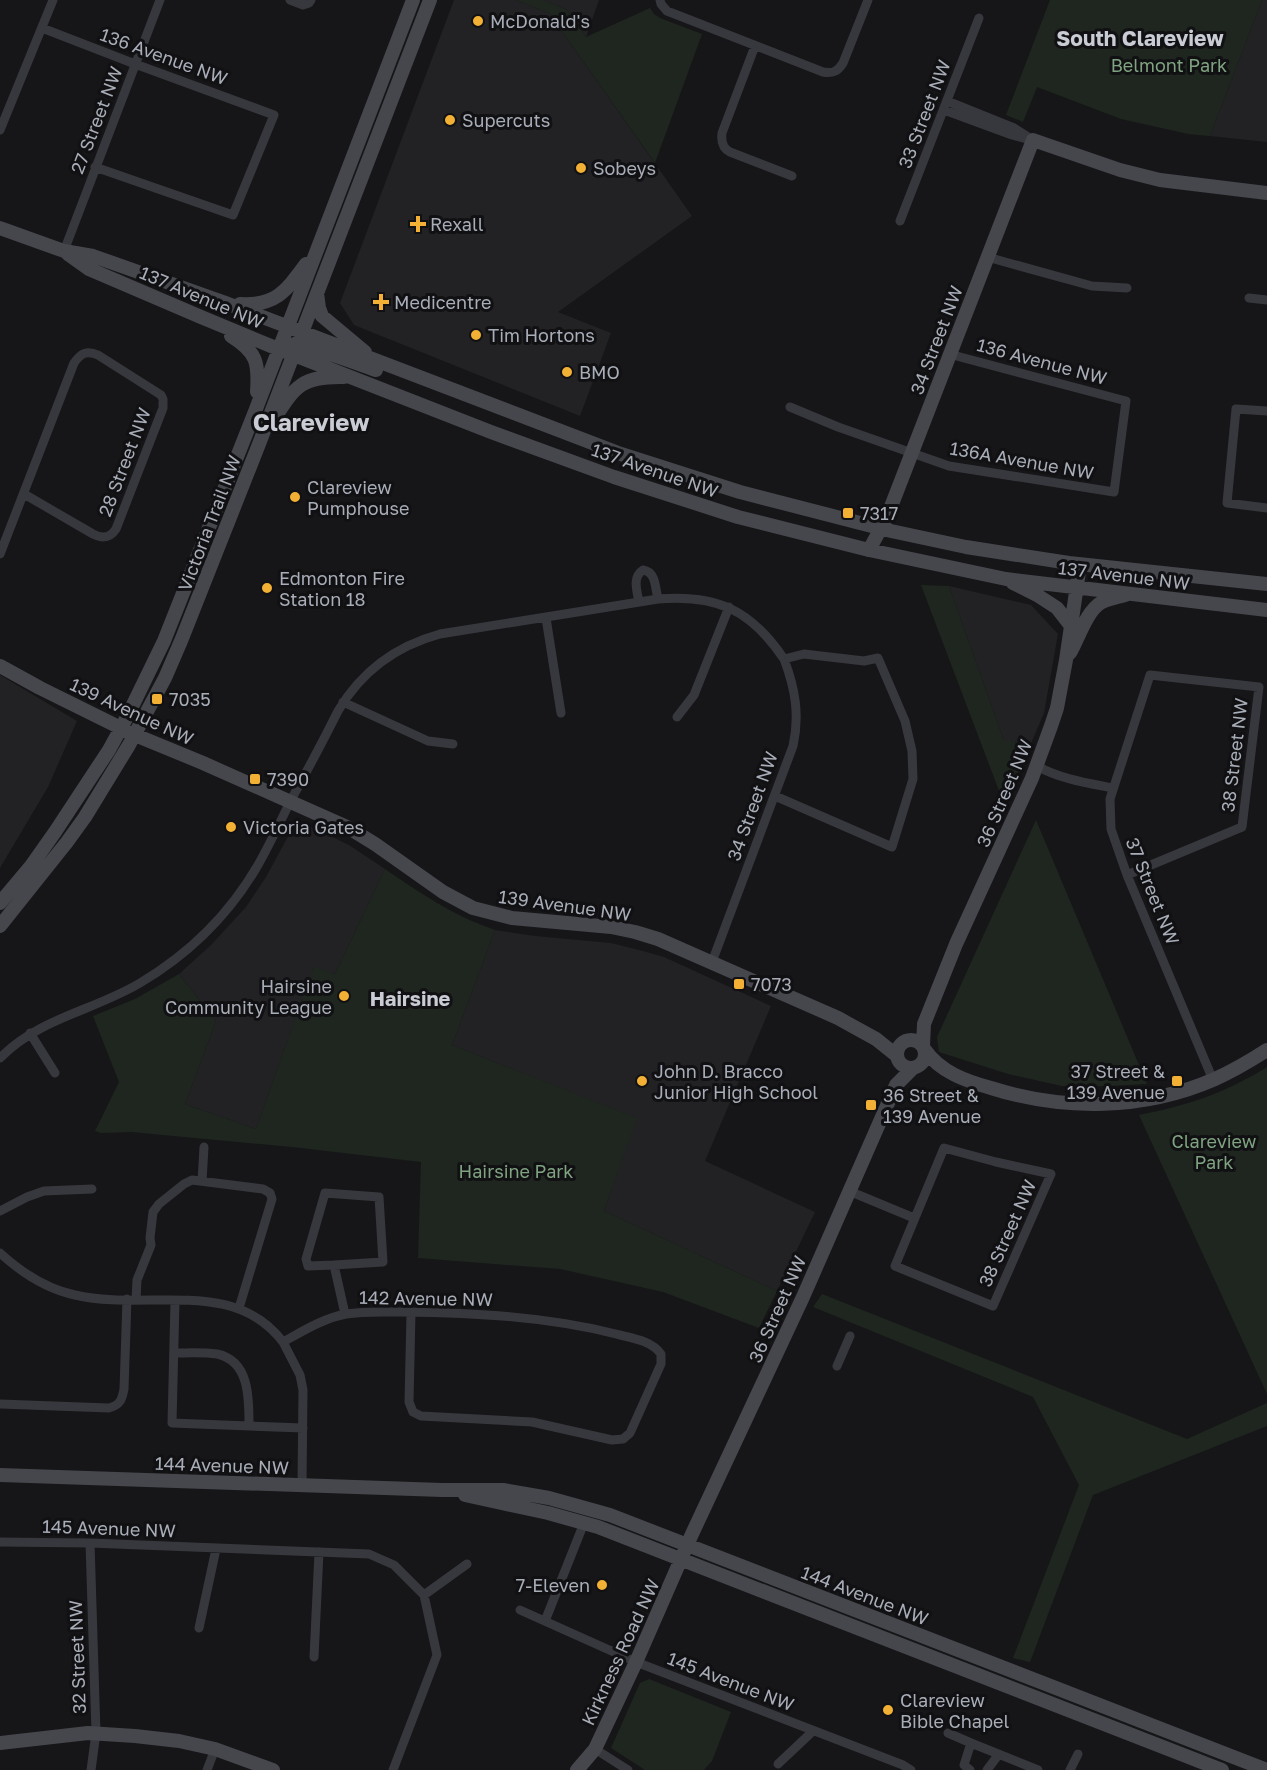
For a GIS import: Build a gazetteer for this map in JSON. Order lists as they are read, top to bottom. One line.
{"streets":{"main road":["137 Avenue NW","34 Street NW","Victoria Trail NW","139 Avenue NW","36 Street NW","144 Avenue NW","Kirkness Road NW"],"street":["136 Avenue NW","33 Street NW","27 Street NW","136A Avenue NW","28 Street NW","38 Street NW","37 Street NW","142 Avenue NW","145 Avenue NW","32 Street NW"]},"crossings":[["136 Avenue NW","27 Street NW"],["136 Avenue NW","34 Street NW"],["136 Avenue NW","136A Avenue NW"],["27 Street NW","137 Avenue NW"],["137 Avenue NW","34 Street NW"],["137 Avenue NW","Victoria Trail NW"],["137 Avenue NW","36 Street NW"],["34 Street NW","136A Avenue NW"],["34 Street NW","139 Avenue NW"],["Victoria Trail NW","139 Avenue NW"],["139 Avenue NW","36 Street NW"],["38 Street NW","37 Street NW"],["36 Street NW","144 Avenue NW"],["36 Street NW","Kirkness Road NW"],["144 Avenue NW","Kirkness Road NW"],["145 Avenue NW","Kirkness Road NW"],["145 Avenue NW","32 Street NW"]],"districts":["South Clareview","Clareview","Hairsine"],"parks":["Belmont Park","Clareview Park","Hairsine Park"],"places":{"other":["McDonald's","Supercuts","Sobeys","Tim Hortons","BMO","Clareview Pumphouse","Edmonton Fire Station 18","Victoria Gates","Hairsine Community League","John D. Bracco Junior High School","7-Eleven","Clareview Bible Chapel"],"health":["Rexall","Medicentre"],"transit":["7317","7035","7390","7073","37 Street & 139 Avenue","36 Street & 139 Avenue"]}}
